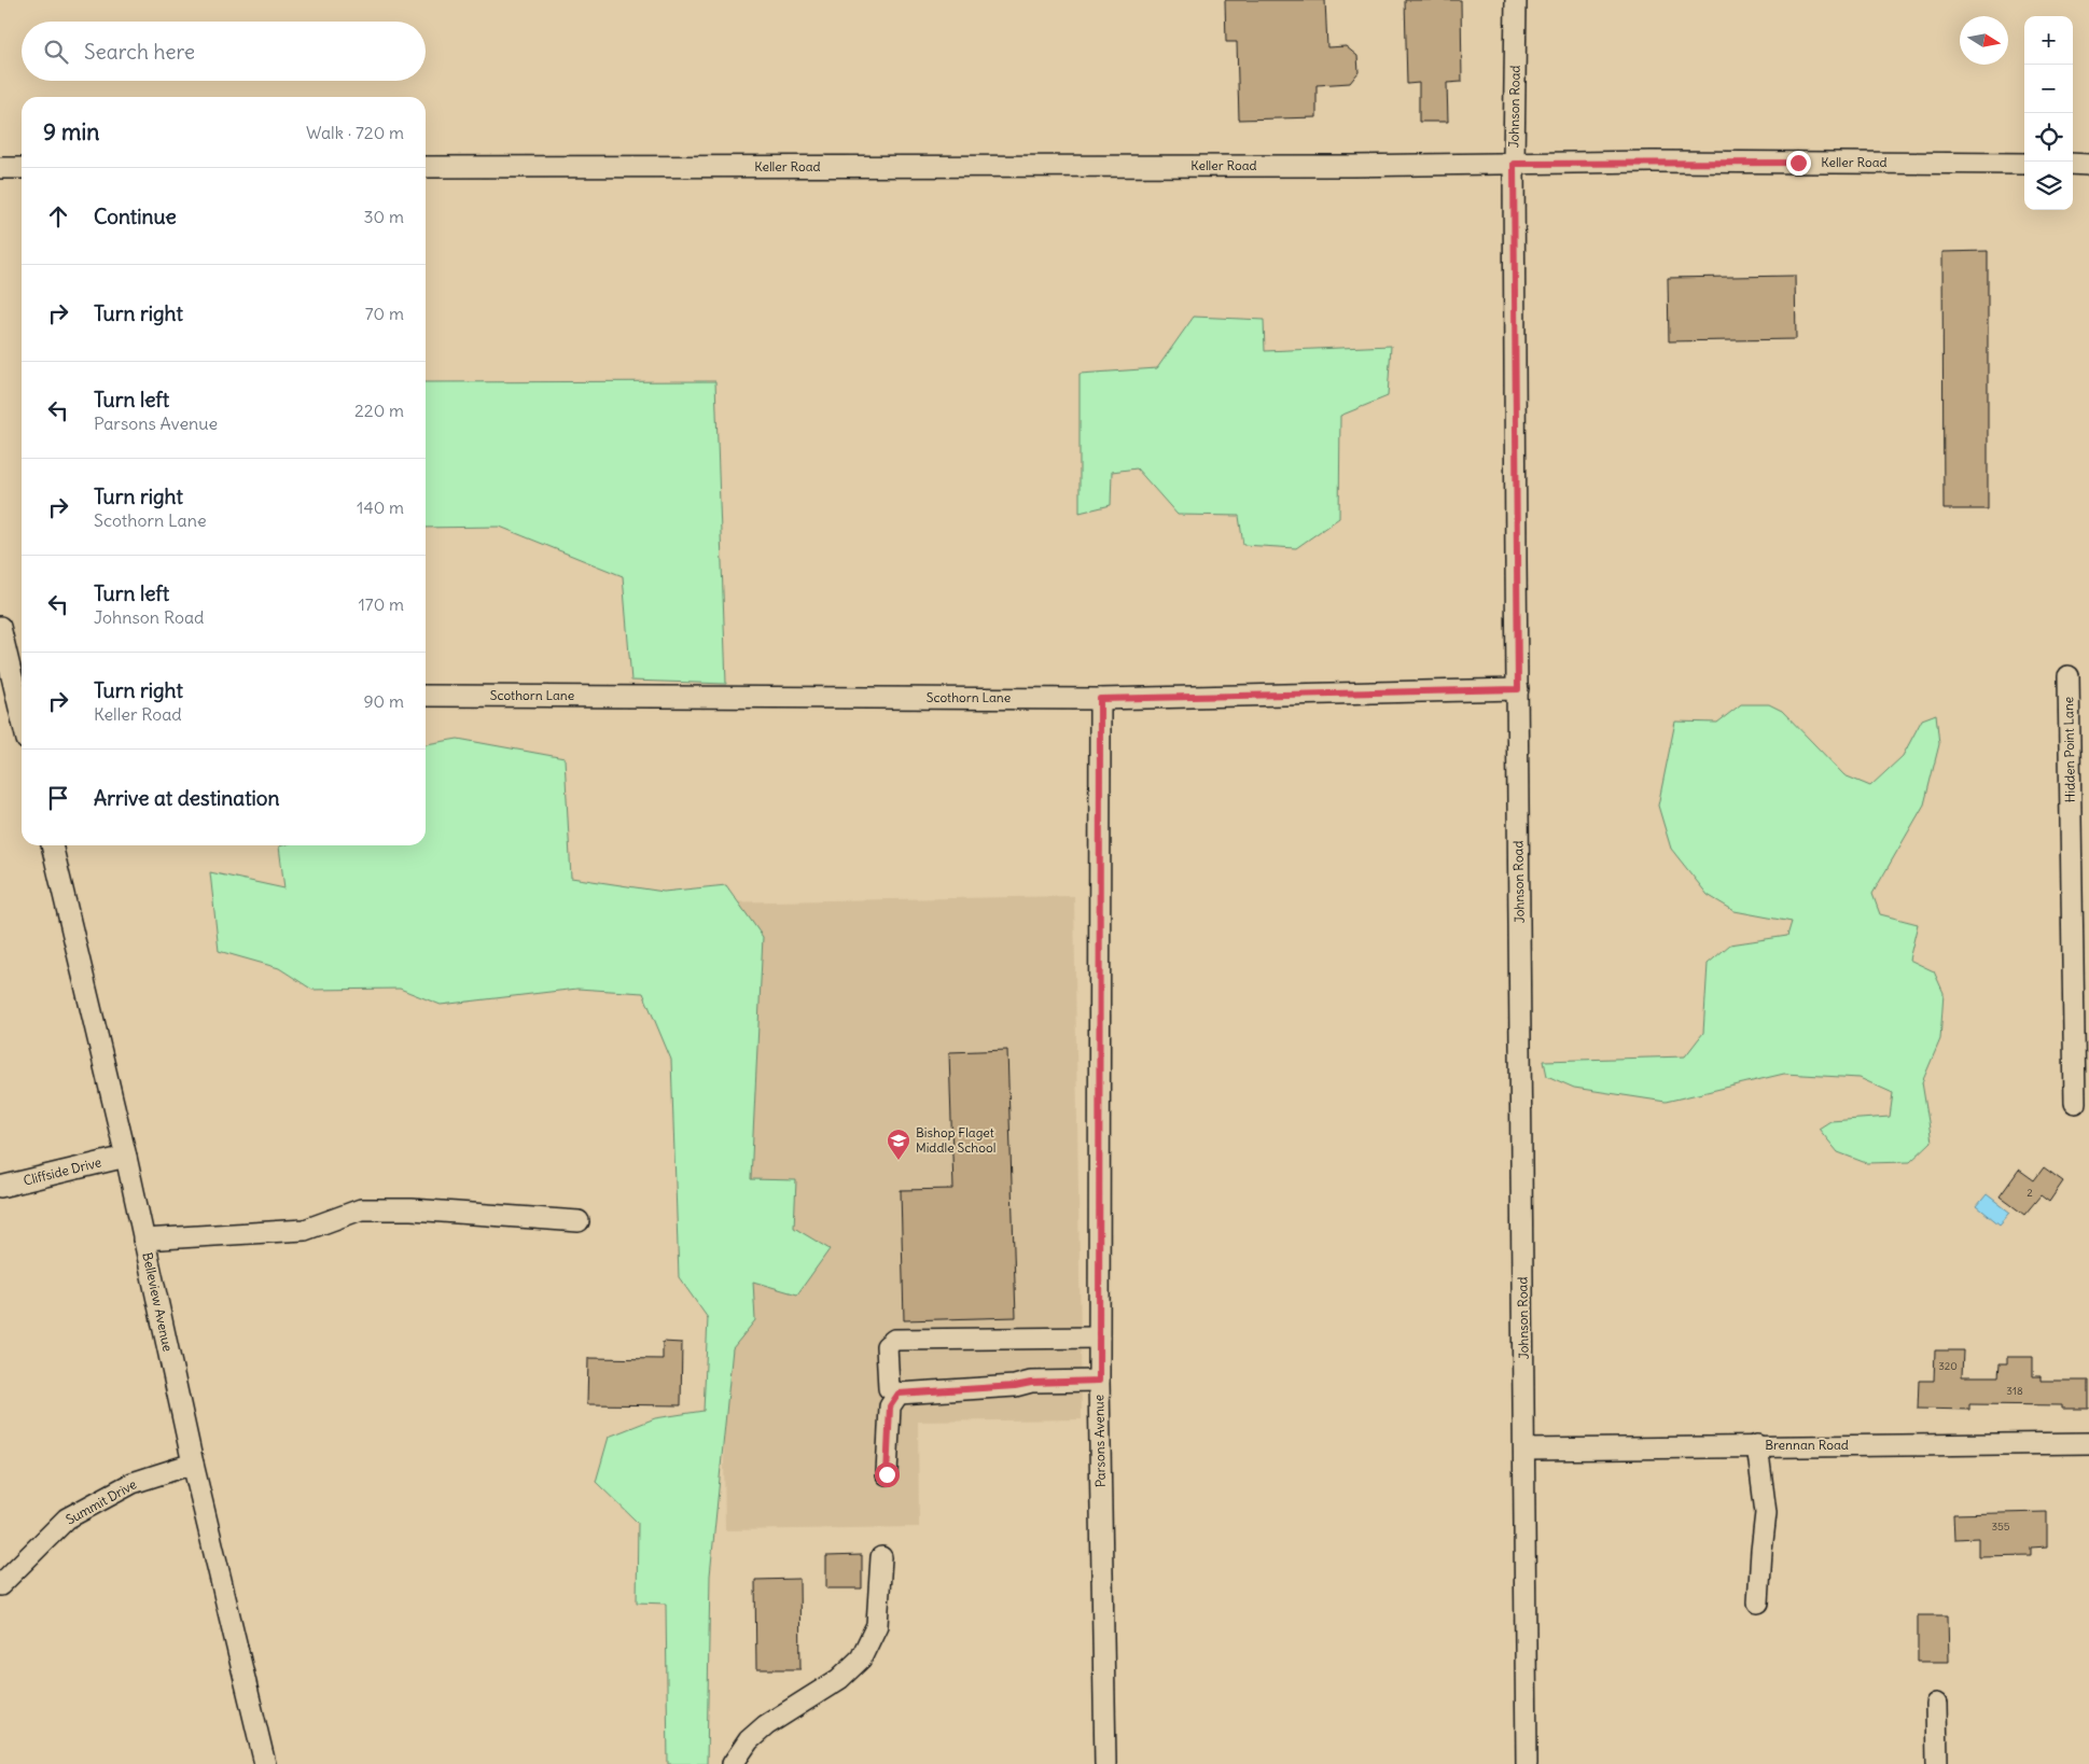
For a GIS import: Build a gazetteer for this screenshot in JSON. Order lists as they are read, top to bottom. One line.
{"streets":{"street":["Johnson Road","Keller Road","Scothorn Lane","Hidden Point Lane","Cliffside Drive","Belleview Avenue","Parsons Avenue","Brennan Road","Summit Drive"]},"crossings":[["Johnson Road","Keller Road"],["Johnson Road","Scothorn Lane"],["Johnson Road","Brennan Road"],["Scothorn Lane","Parsons Avenue"],["Cliffside Drive","Belleview Avenue"],["Belleview Avenue","Summit Drive"]],"places":{"school or university":["Bishop Flaget Middle School"]},"house_numbers":["2","320","318","355"],"north":"right","page":{"map_buttons":["+","−"],"search":"Search here","heading":["9 min","Walk · 720 m"],"list":[["Continue","30 m"],["Turn right","70 m"],["Turn left","Parsons Avenue","220 m"],["Turn right","Scothorn Lane","140 m"],["Turn left","Johnson Road","170 m"],["Turn right","Keller Road","90 m"],"Arrive at destination"]}}
